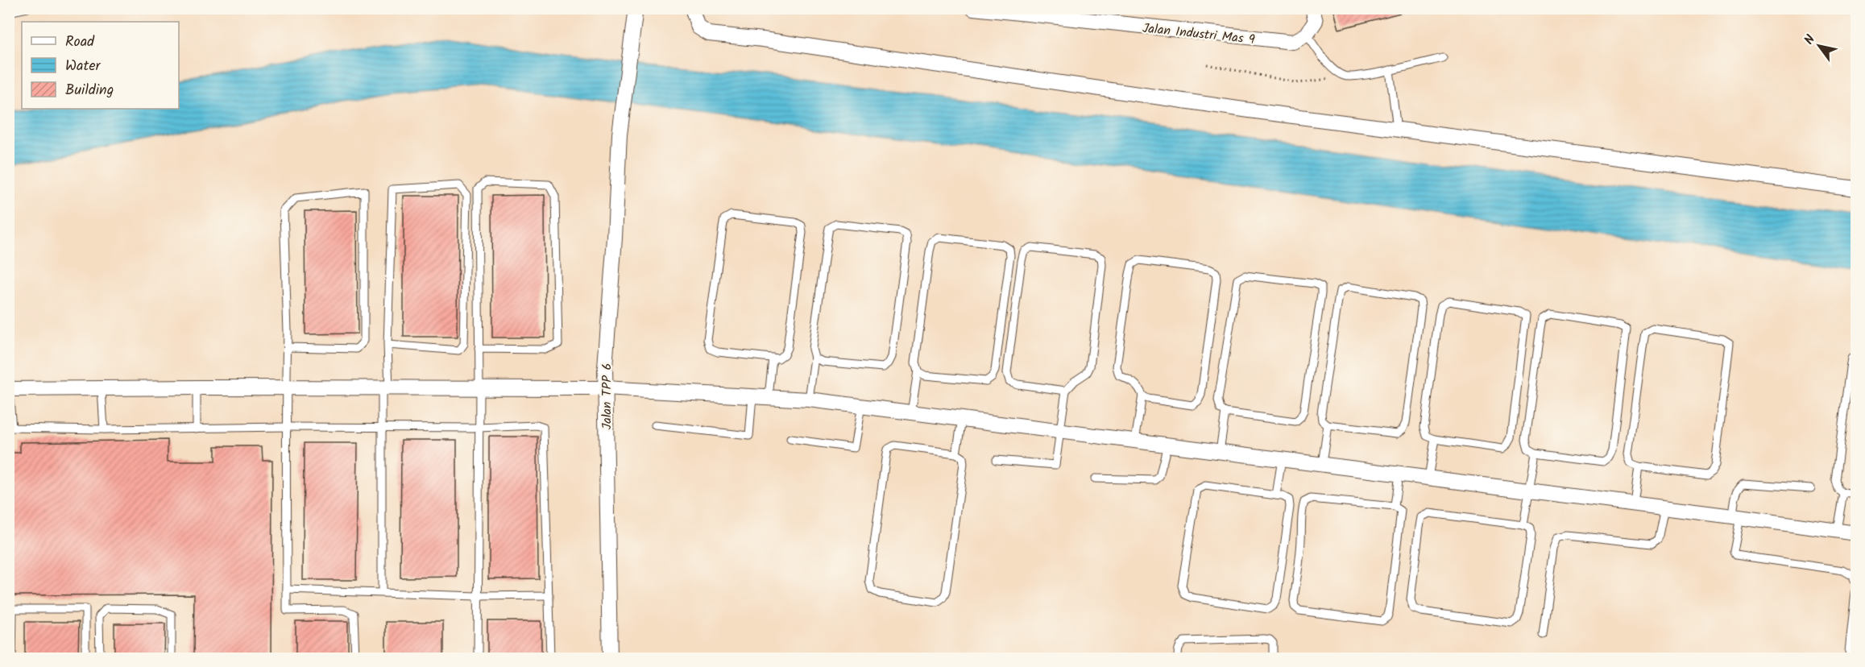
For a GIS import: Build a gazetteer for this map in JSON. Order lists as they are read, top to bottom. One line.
{"streets":{"street":["Jalan Industri Mas 9","Jalan TPP 6"]},"legend":["Road","Water","Building"],"north":"top left"}
